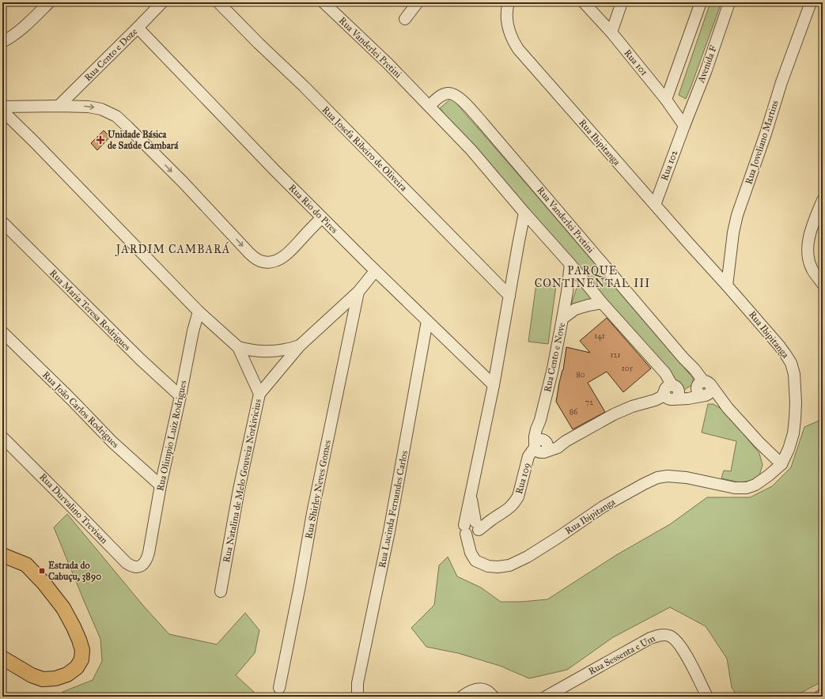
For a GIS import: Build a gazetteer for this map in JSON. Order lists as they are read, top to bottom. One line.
{"streets":{"street":["Rua Vanderlei Pretini","Rua Cento e Doze","Rua 101","Avenida F","Rua Ibipitanga","Rua Joveliano Martins","Rua Josefa Ribeiro de Oliveira","Rua 102","Rua Rio do Pires","Rua Maria Teresa Rodrigues","Rua Cento e Nove","Rua João Carlos Rodrigues","Rua Olimpio Luiz Rodrigues","Rua 109","Rua Natalina de Melo Gouveia Norkivicius","Rua Shirley Neves Gomes","Rua Durvalino Trevisan","Rua Lucinda Fernandes Carlos","Rua Sessenta e Um"]},"crossings":[["Rua Vanderlei Pretini","Rua Ibipitanga"],["Rua Vanderlei Pretini","Rua Cento e Nove"],["Rua Cento e Doze","Rua Rio do Pires"],["Rua 101","Avenida F"],["Rua 101","Rua 102"],["Avenida F","Rua 102"],["Rua Ibipitanga","Rua Joveliano Martins"],["Rua Ibipitanga","Rua Josefa Ribeiro de Oliveira"],["Rua Ibipitanga","Rua 102"],["Rua Ibipitanga","Rua Rio do Pires"],["Rua Ibipitanga","Rua 109"],["Rua Rio do Pires","Rua Lucinda Fernandes Carlos"],["Rua Maria Teresa Rodrigues","Rua Olimpio Luiz Rodrigues"],["Rua Cento e Nove","Rua 109"],["Rua João Carlos Rodrigues","Rua Olimpio Luiz Rodrigues"],["Rua Olimpio Luiz Rodrigues","Rua Natalina de Melo Gouveia Norkivicius"],["Rua Olimpio Luiz Rodrigues","Rua Durvalino Trevisan"]],"districts":["JARDIM CAMBARÁ","PARQUE CONTINENTAL III"],"places":{"health":["Unidade Básica de Saúde Cambará"],"transit":["Estrada do Cabuçu, 3890"]},"house_numbers":["141","121","105","80","72","86"]}
